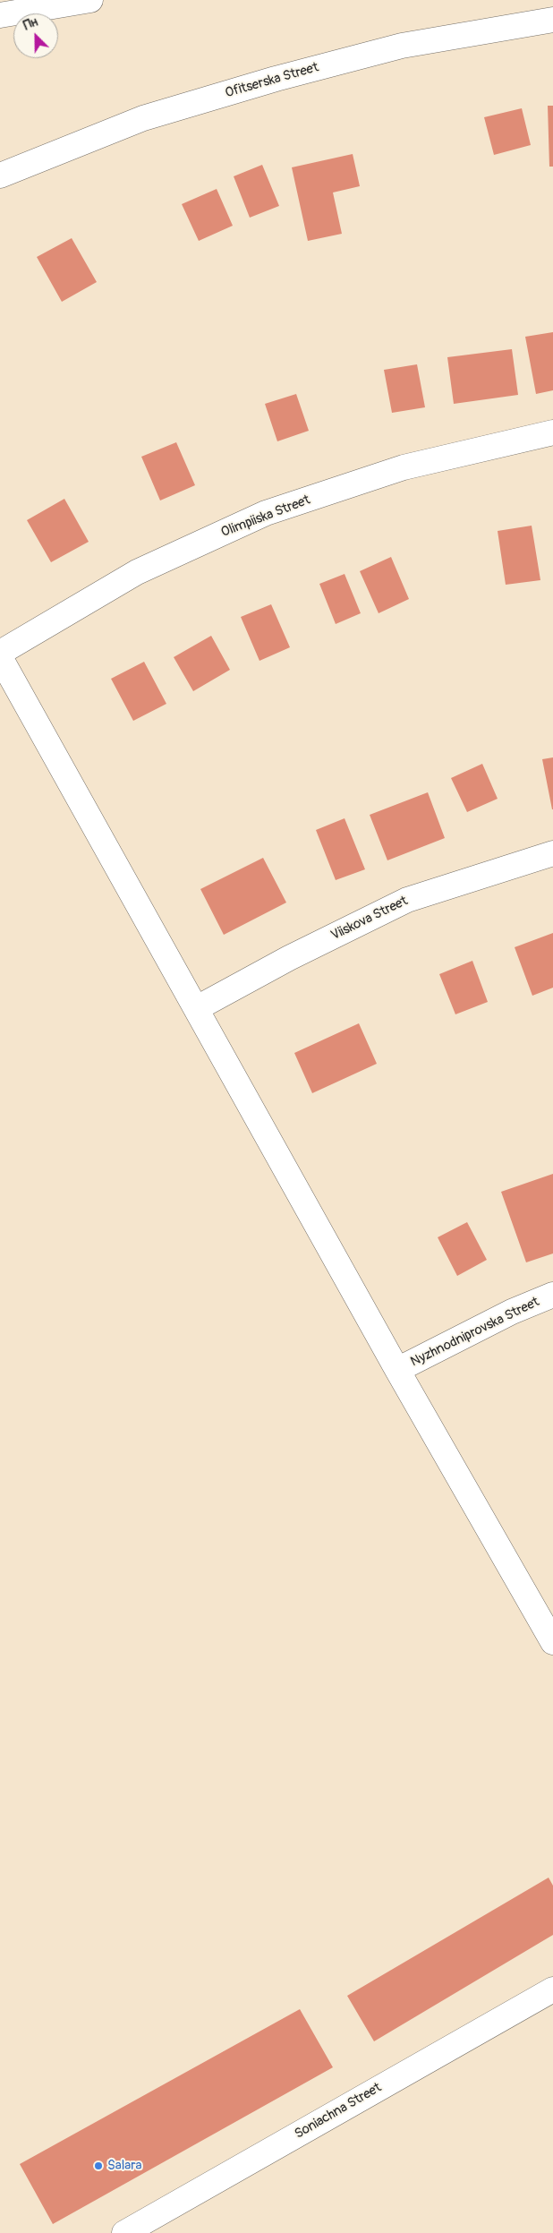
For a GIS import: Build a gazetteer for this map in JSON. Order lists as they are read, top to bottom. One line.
{"streets":{"street":["Ofitserska Street","Olimpiiska Street","Viiskova Street","Nyzhnodniprovska Street","Soniachna Street"]},"places":["Salara"],"north":"top left"}
